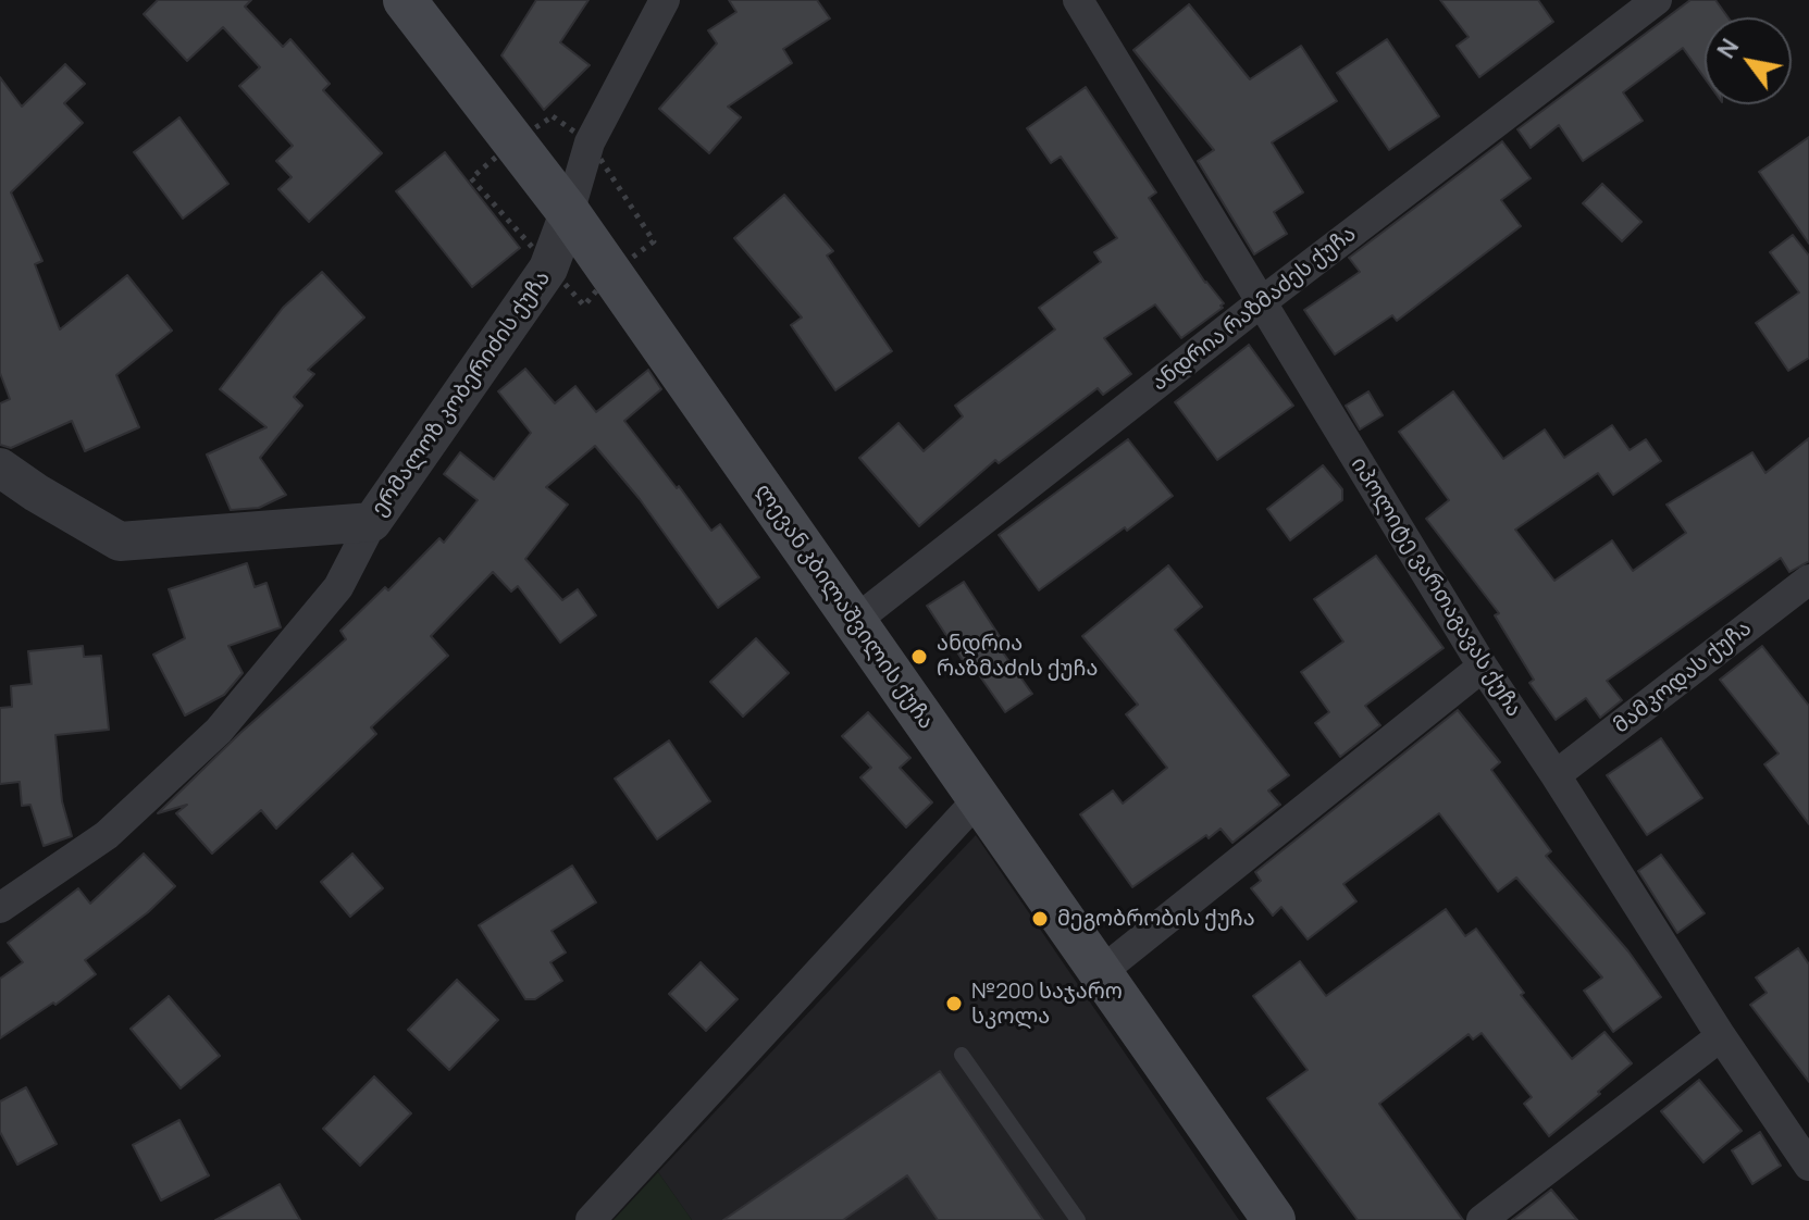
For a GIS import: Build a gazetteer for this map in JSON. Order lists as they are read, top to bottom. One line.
{"streets":{"main road":["ლევან კბილაშვილის ქუჩა"],"street":["ანდრია რაზმაძეს ქუჩა","ერმალოზ კობერიძის ქუჩა","იპოლიტე ვართაგავას ქუჩა","მამკოდას ქუჩა"]},"crossings":[["ანდრია რაზმაძეს ქუჩა","იპოლიტე ვართაგავას ქუჩა"],["ანდრია რაზმაძეს ქუჩა","ლევან კბილაშვილის ქუჩა"],["ერმალოზ კობერიძის ქუჩა","ლევან კბილაშვილის ქუჩა"],["იპოლიტე ვართაგავას ქუჩა","მამკოდას ქუჩა"]],"places":["ანდრია რაზმაძის ქუჩა","მეგობრობის ქუჩა","№200 საჯარო სკოლა"],"north":"top left"}
